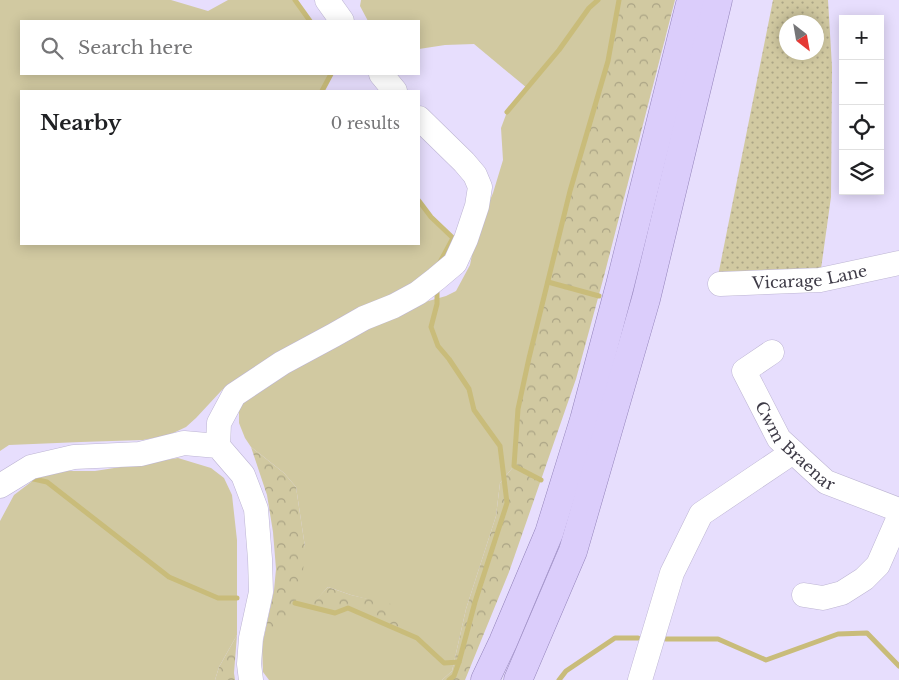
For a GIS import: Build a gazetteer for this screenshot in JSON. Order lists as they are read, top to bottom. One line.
{"streets":{"street":["Vicarage Lane","Cwm Braenar"]},"north":"bottom right","page":{"map_buttons":["+","−"],"search":"Search here","heading":["Nearby","0 results"]}}
